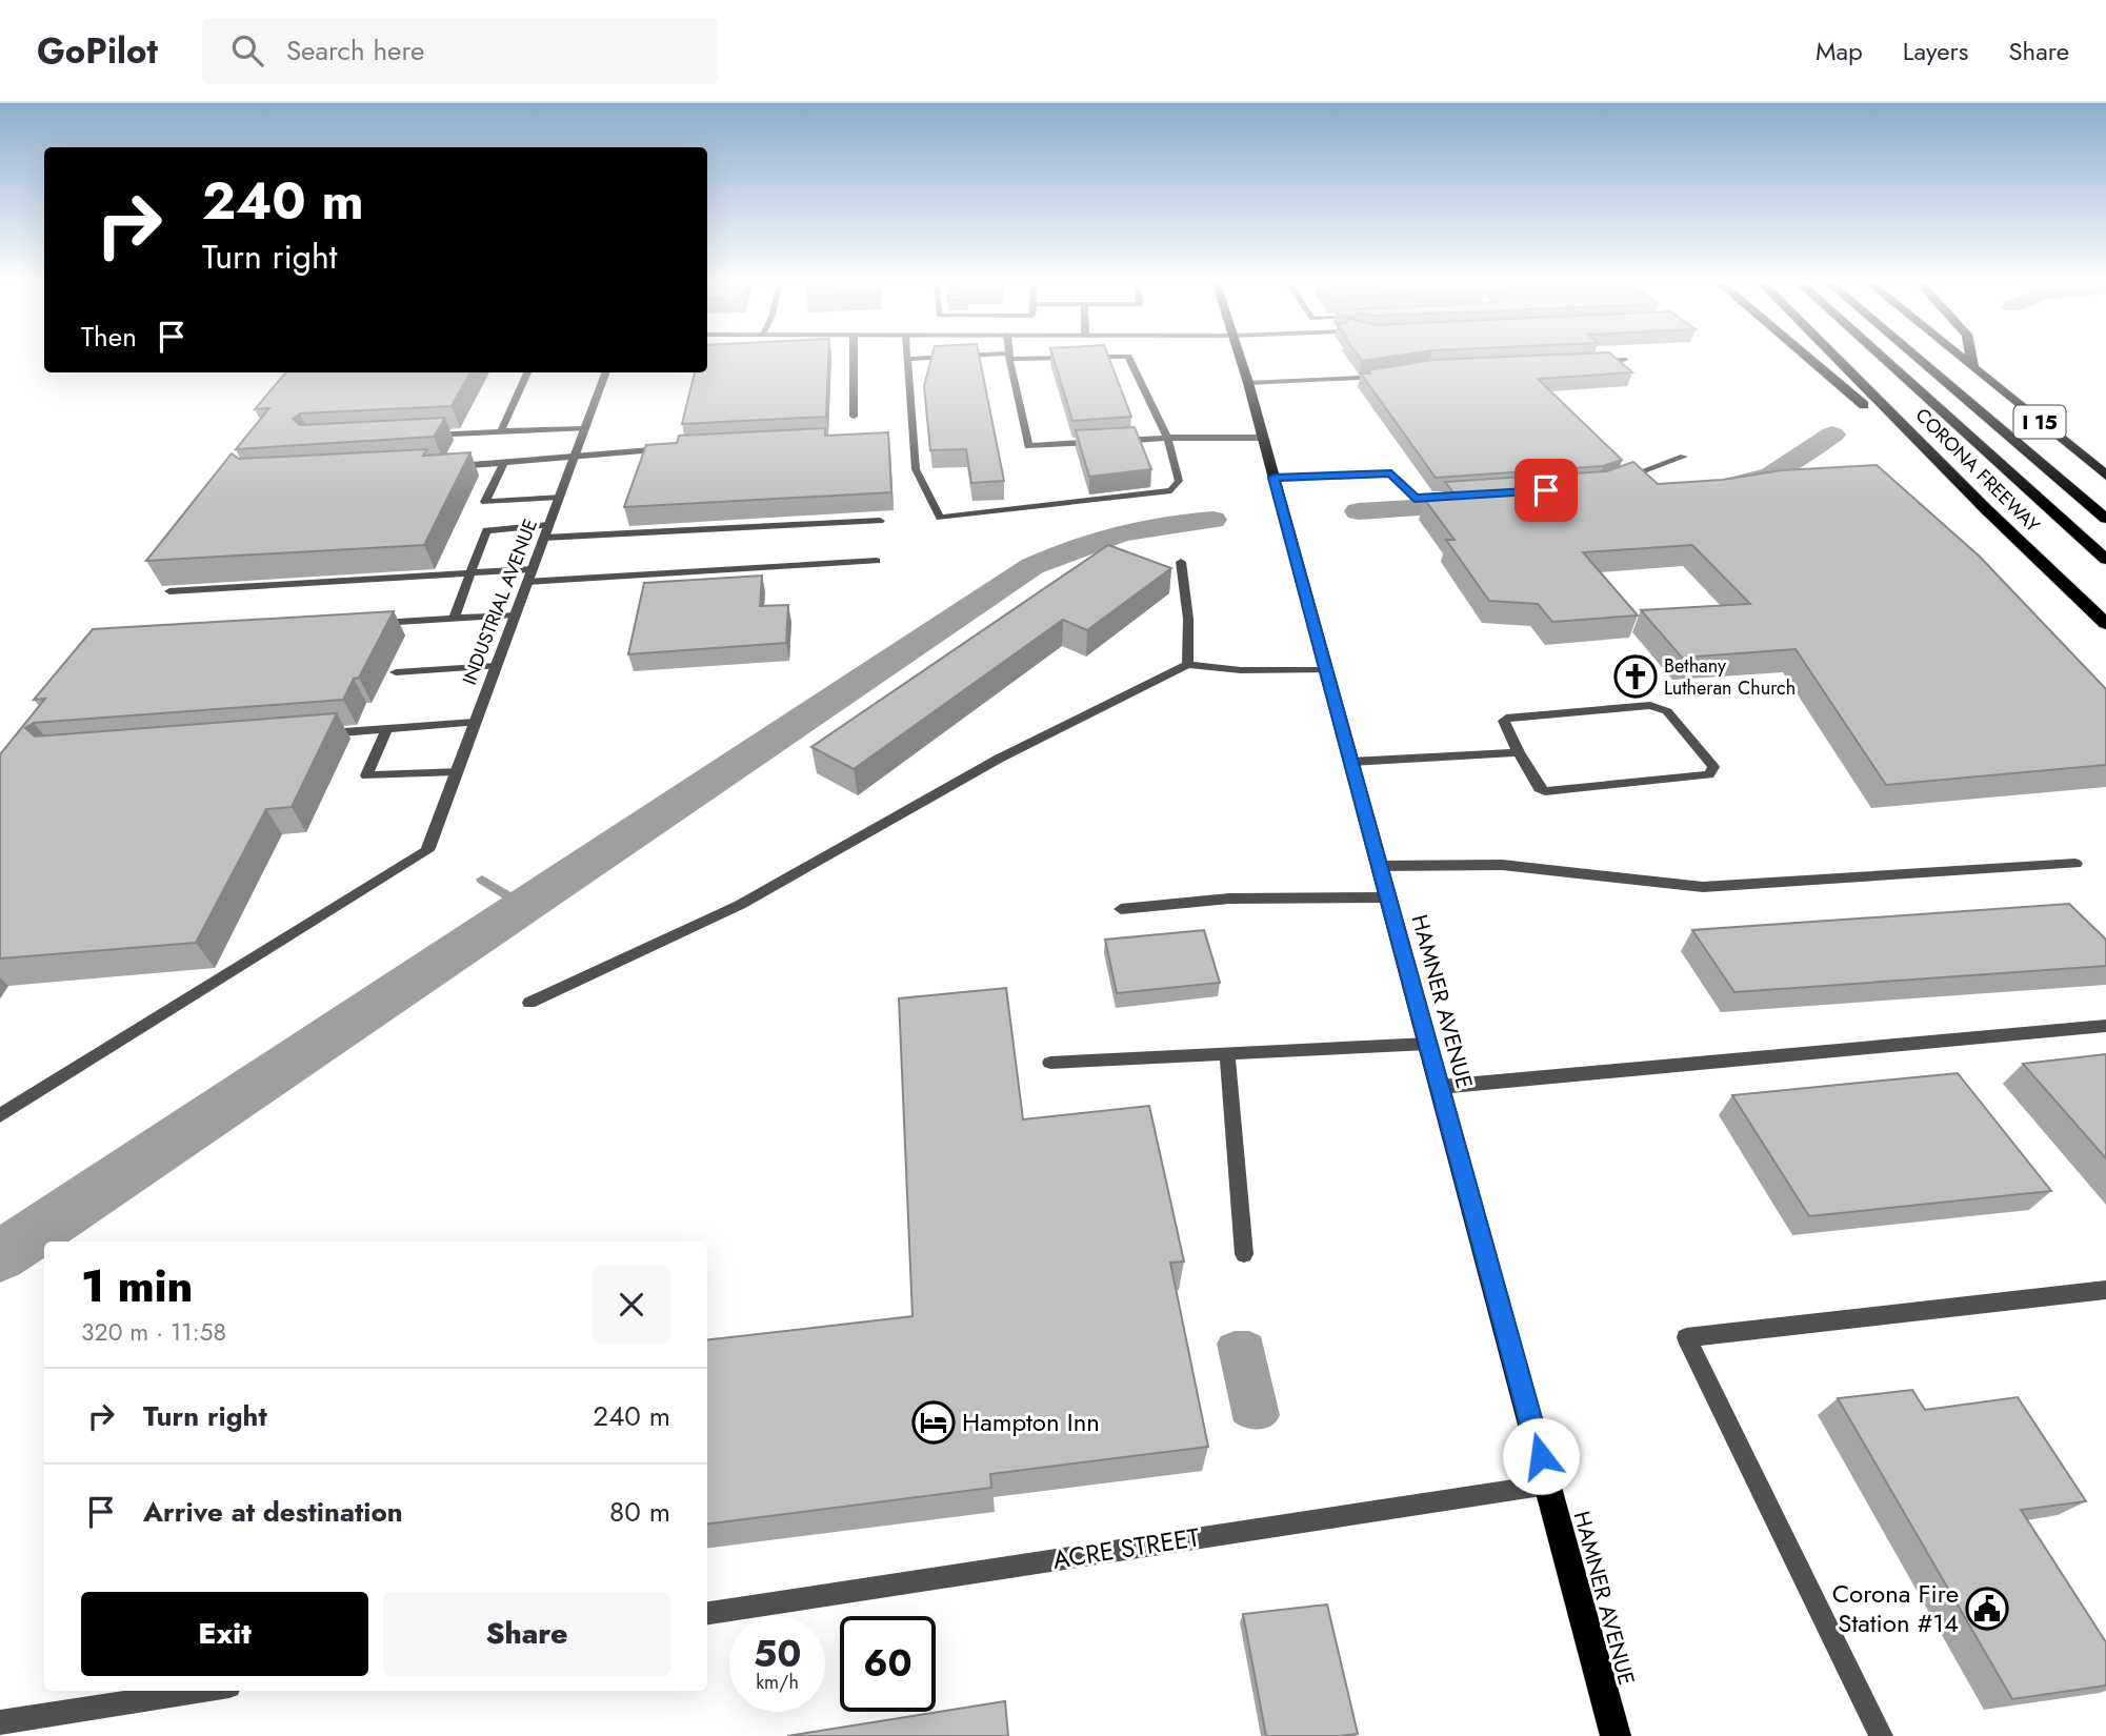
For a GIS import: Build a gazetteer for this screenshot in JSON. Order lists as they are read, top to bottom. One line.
{"streets":{"highway":["I 15","CORONA FREEWAY"],"main road":["HAMNER AVENUE"],"street":["INDUSTRIAL AVENUE","ACRE STREET"]},"crossings":[["HAMNER AVENUE","ACRE STREET"]],"places":{"church":["Bethany Lutheran Church"],"hotel":["Hampton Inn"],"public building":["Corona Fire Station #14"]},"page":{"header":"GoPilot","search":"Search here","nav":["Map","Layers","Share"],"turn":["240 m","Turn right"],"then":"Then","heading":["1 min","320 m · 11:58"],"list":[{"name":"Turn right","value":"240 m"},{"name":"Arrive at destination","value":"80 m"}],"buttons":["Exit","Share"],"speed":"50 km/h","limit":"60"}}
